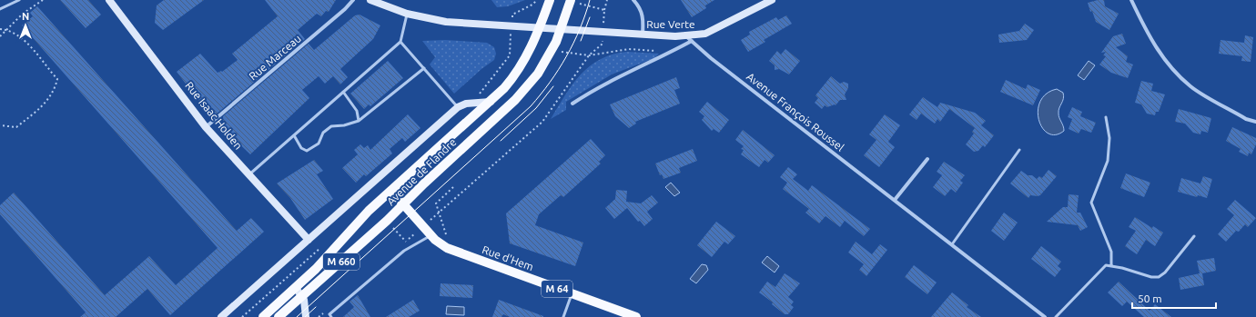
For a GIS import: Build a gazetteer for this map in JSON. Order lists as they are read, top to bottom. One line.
{"streets":{"main road":["Avenue de Flandre","Rue d'Hem","M 660","M 64"],"street":["Rue Verte","Rue Marceau","Avenue François Roussel","Rue Isaac Holden"]},"crossings":[["Rue Verte","Avenue François Roussel"],["Rue Verte","Avenue de Flandre"],["Rue Verte","M 660"],["Rue Marceau","Rue Isaac Holden"],["Rue Isaac Holden","Avenue de Flandre"],["Avenue de Flandre","Rue d'Hem"],["Avenue de Flandre","M 660"]],"scale_bar":"50 m","north":"top"}
